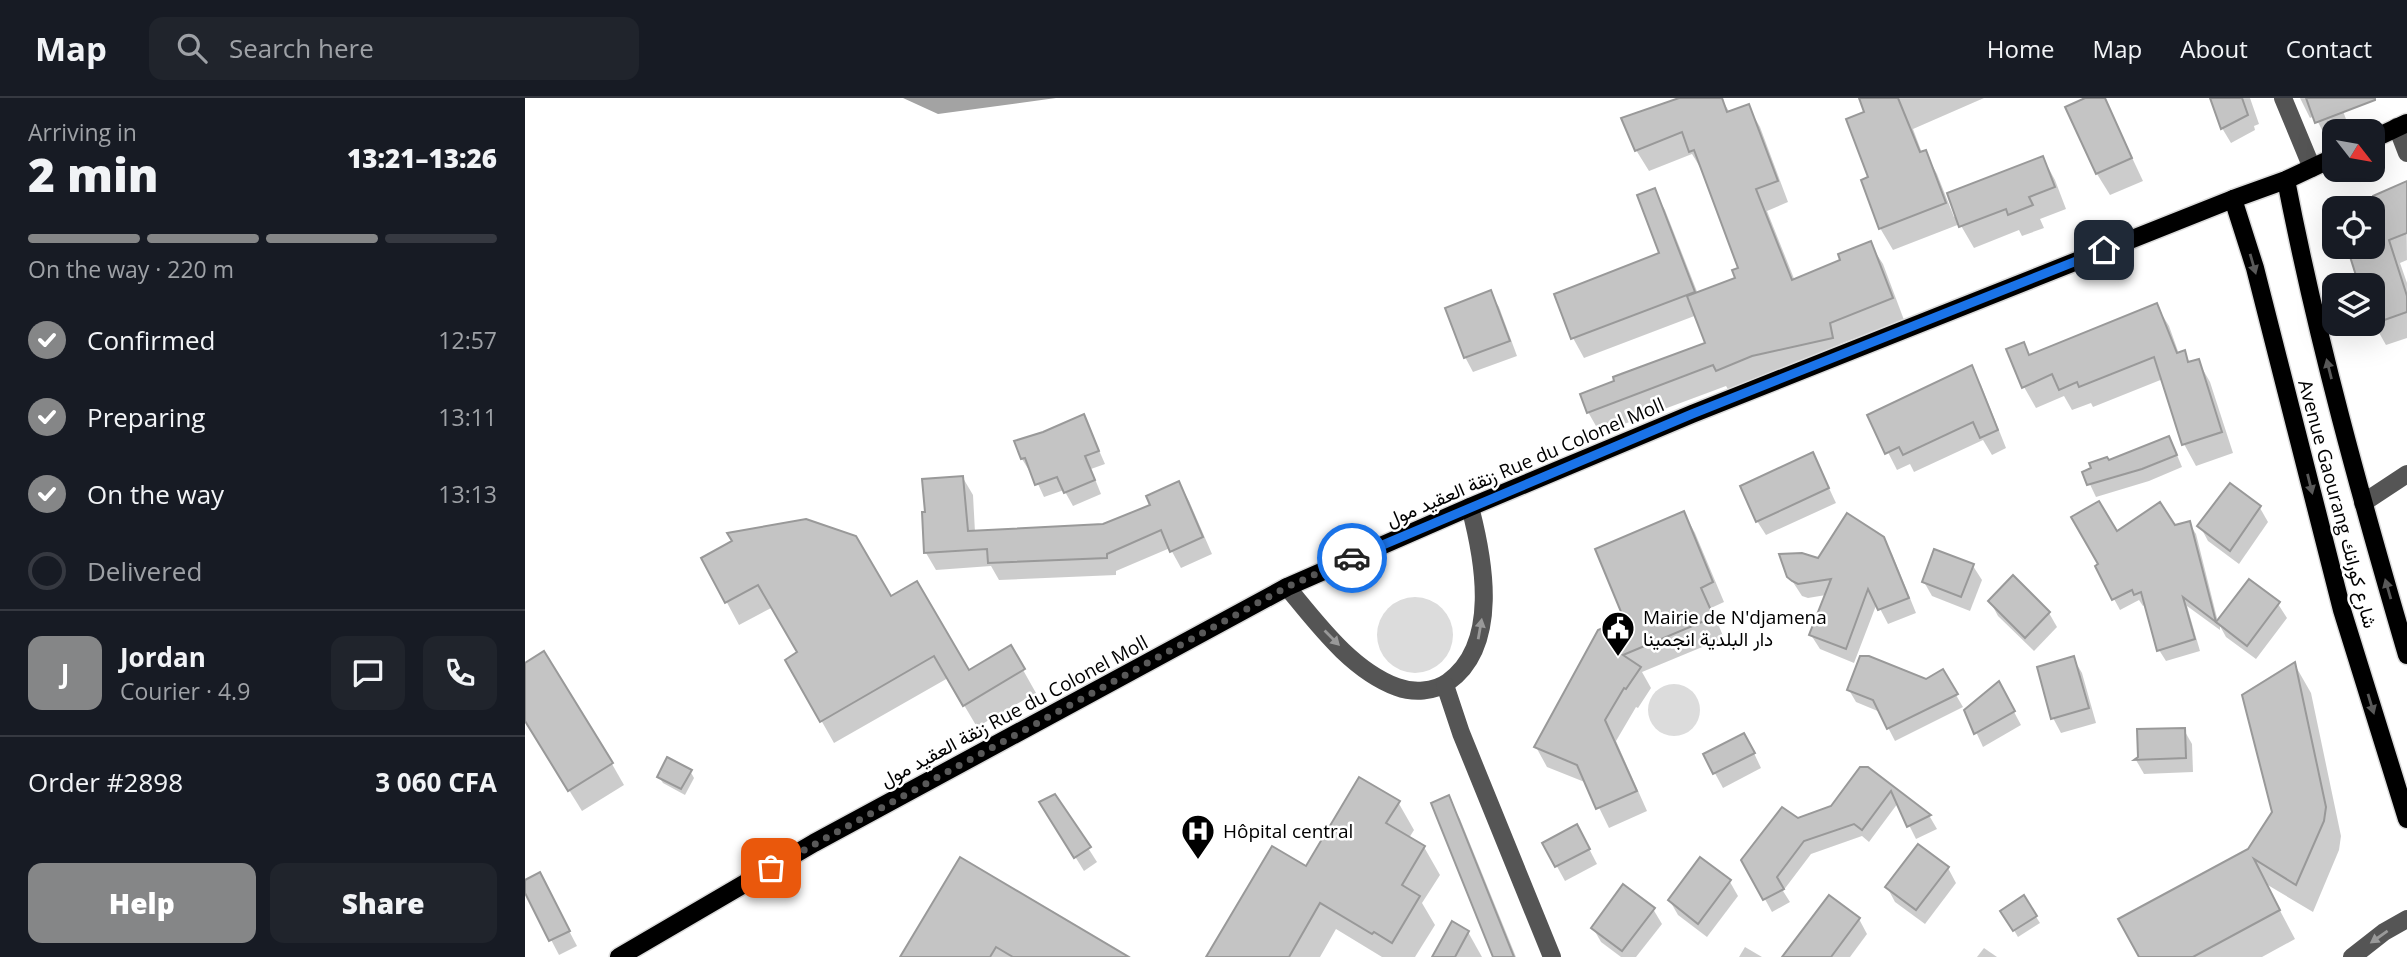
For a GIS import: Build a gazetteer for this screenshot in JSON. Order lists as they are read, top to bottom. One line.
{"streets":{"main road":["زنقة العقيد مول Rue du Colonel Moll","Avenue Gaourang شارع كورانك"]},"crossings":[["زنقة العقيد مول Rue du Colonel Moll","Avenue Gaourang شارع كورانك"]],"places":{"public building":["Mairie de N'djamena دار البلدية انجمينا"],"hospital":["Hôpital central"]},"north":"bottom right","page":{"header":"Map","search":"Search here","nav":["Home","Map","About","Contact"],"heading":["2 min","Arriving in","13:21–13:26"],"panel":["Jordan","Courier · 4.9","Order #2898","3 060 CFA"],"bar":"On the way · 220 m","list":[["Confirmed","12:57"],["Preparing","13:11"],["On the way","13:13"],"Delivered"],"round":"J","buttons":["Help","Share"]}}
